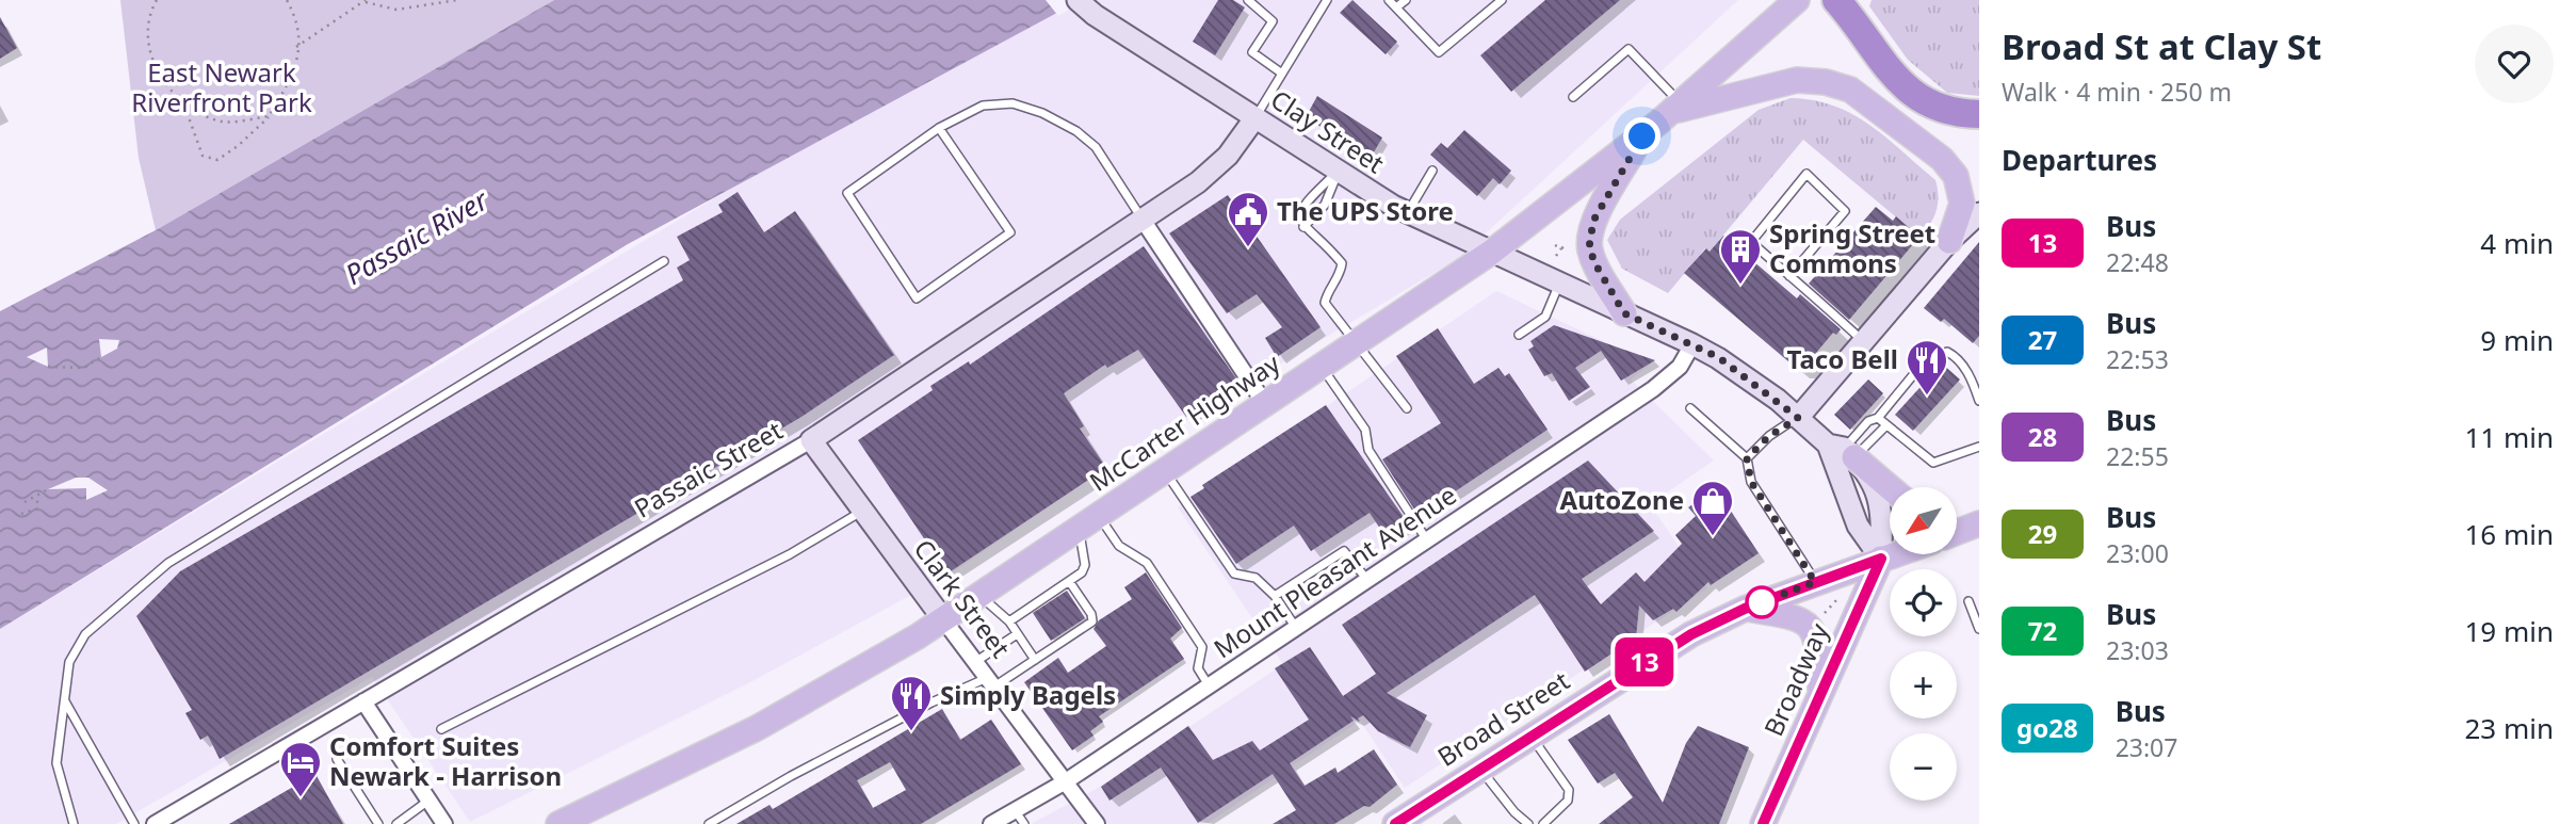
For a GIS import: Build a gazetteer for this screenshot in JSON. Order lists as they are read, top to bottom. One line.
{"streets":{"main road":["Clay Street","McCarter Highway","Passaic Street","Clark Street","Broadway","Broad Street"],"street":["Mount Pleasant Avenue"]},"crossings":[["Clay Street","McCarter Highway"],["Clay Street","Passaic Street"],["Clay Street","Mount Pleasant Avenue"],["Clay Street","Broadway"],["Clay Street","Broad Street"],["McCarter Highway","Clark Street"],["Passaic Street","Clark Street"],["Mount Pleasant Avenue","Clark Street"],["Broadway","Broad Street"]],"water":["Passaic River"],"parks":["East Newark Riverfront Park"],"places":{"public building":["The UPS Store"],"building":["Spring Street Commons"],"restaurant":["Taco Bell","Simply Bagels"],"shop":["AutoZone"],"hotel":["Comfort Suites Newark - Harrison"]},"lines":["bus line 13"],"north":"bottom left","page":{"on_map":"13","heading":[["Broad St at Clay St","Walk · 4 min · 250 m"],"Departures"],"list":[{"mark":"13","name":"Bus","note":"22:48","value":"4 min"},{"mark":"27","name":"Bus","note":"22:53","value":"9 min"},{"mark":"28","name":"Bus","note":"22:55","value":"11 min"},{"mark":"29","name":"Bus","note":"23:00","value":"16 min"},{"mark":"72","name":"Bus","note":"23:03","value":"19 min"},{"mark":"go28","name":"Bus","note":"23:07","value":"23 min"}],"map_buttons":["+","−"]}}
